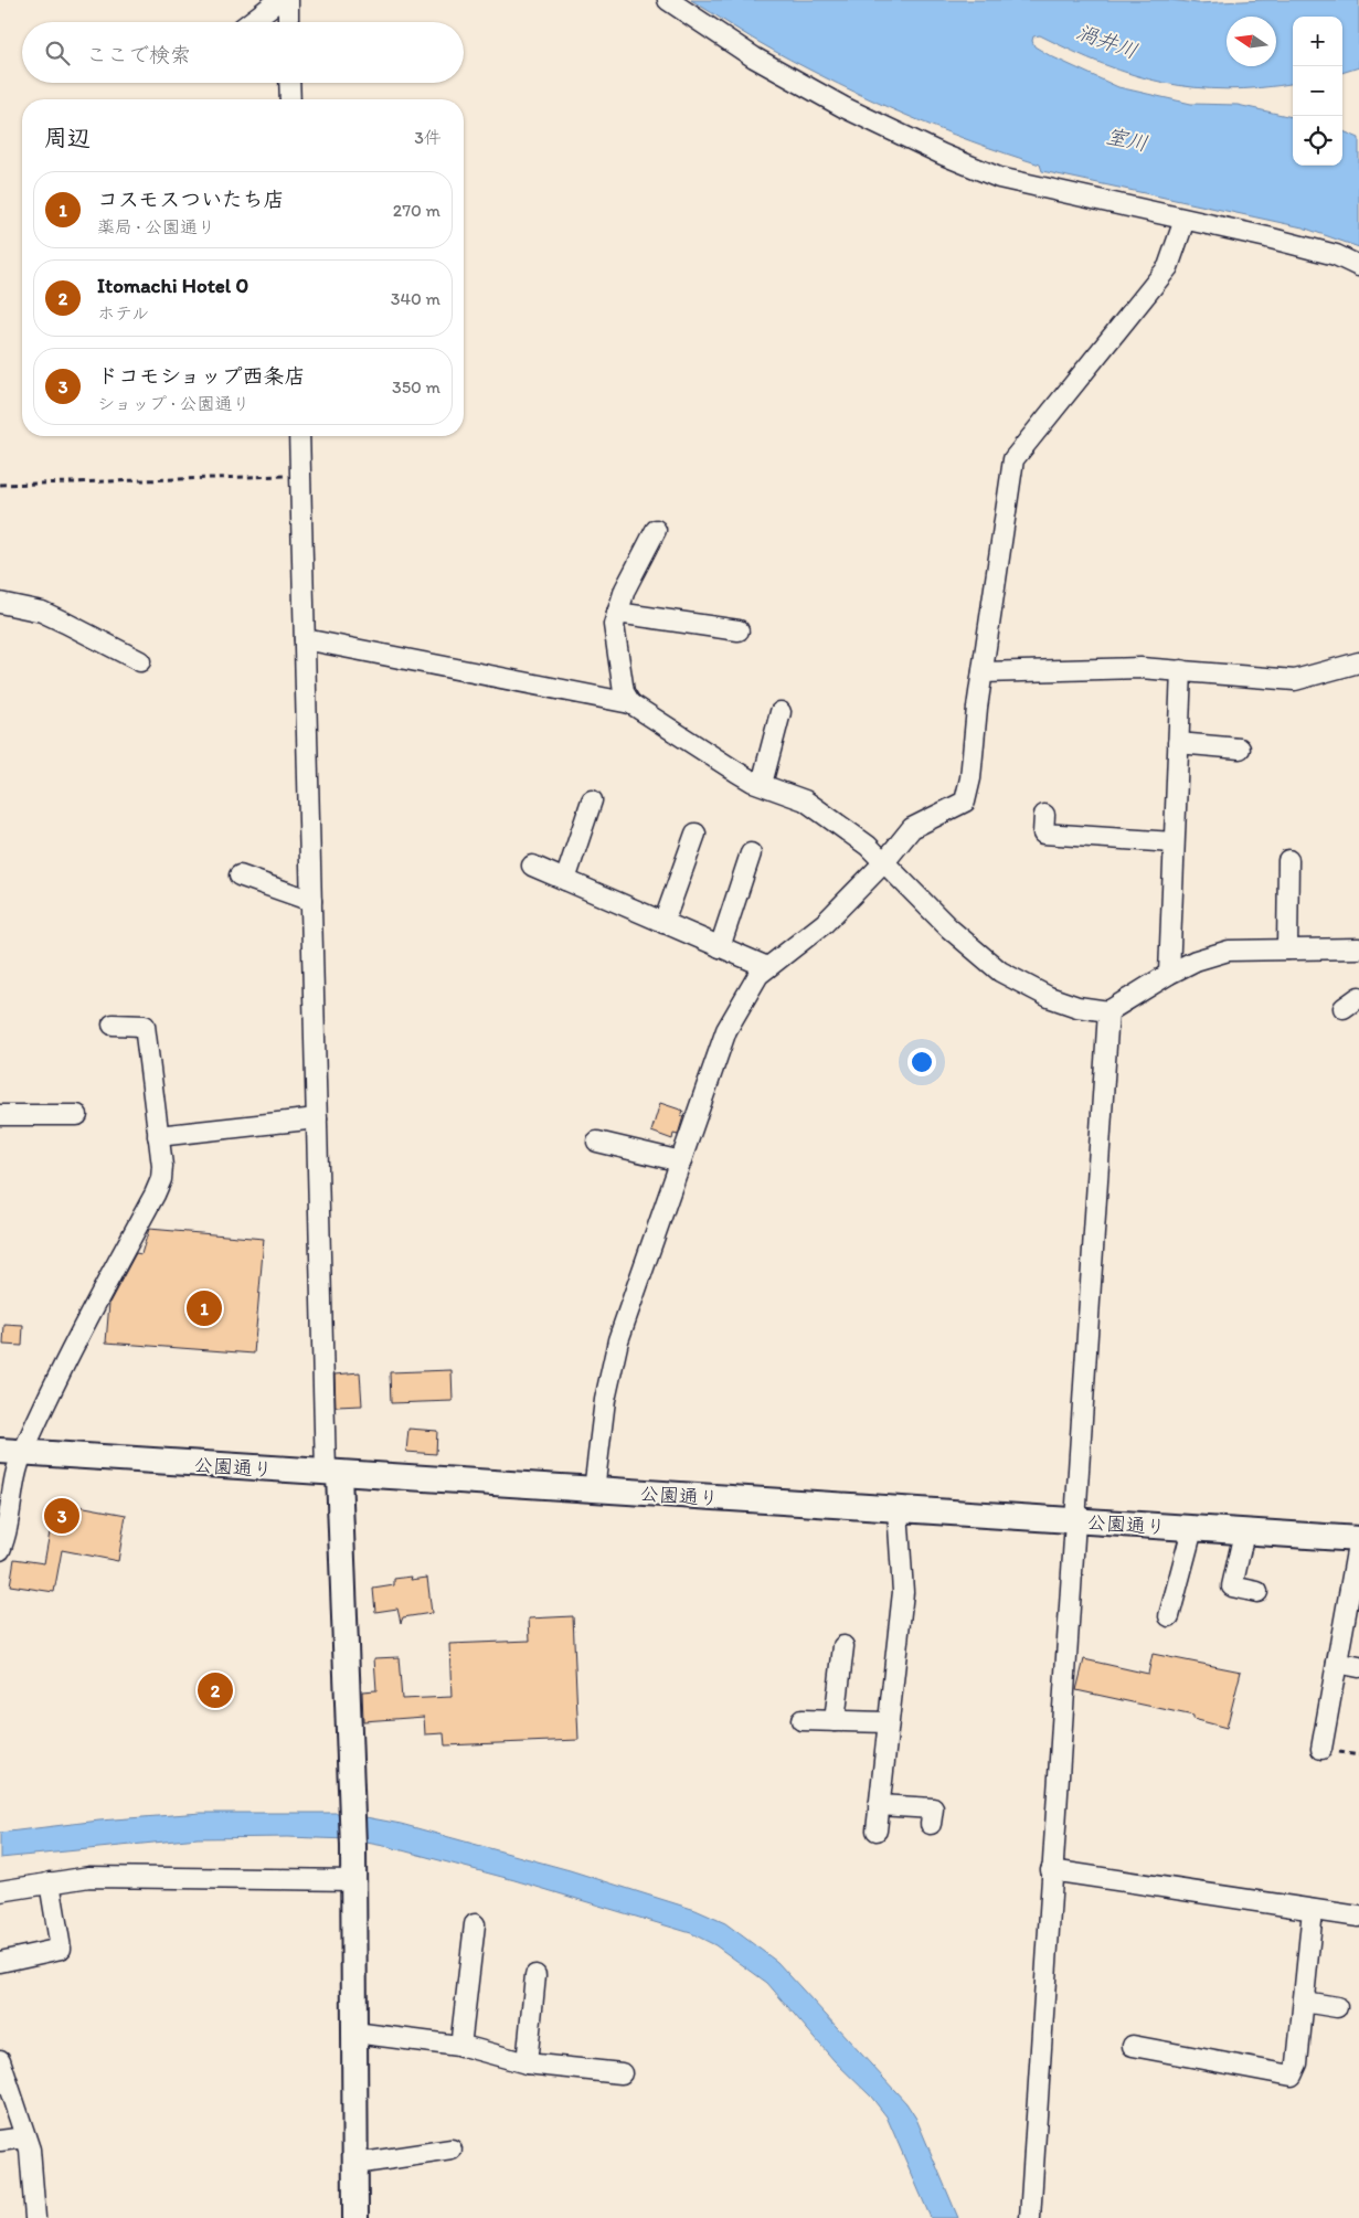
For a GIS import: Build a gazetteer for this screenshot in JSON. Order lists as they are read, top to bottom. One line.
{"streets":{"street":["公園通り"]},"water":["渦井川","室川"],"north":"left","page":{"map_buttons":["+","−"],"search":"ここで検索","heading":["周辺","3件"],"list":[{"mark":"1","name":"コスモスついたち店","note":"薬局 · 公園通り","value":"270 m"},{"mark":"2","name":"Itomachi Hotel 0","note":"ホテル","value":"340 m"},{"mark":"3","name":"ドコモショップ西条店","note":"ショップ · 公園通り","value":"350 m"}],"pins":["1","3","2"]}}
